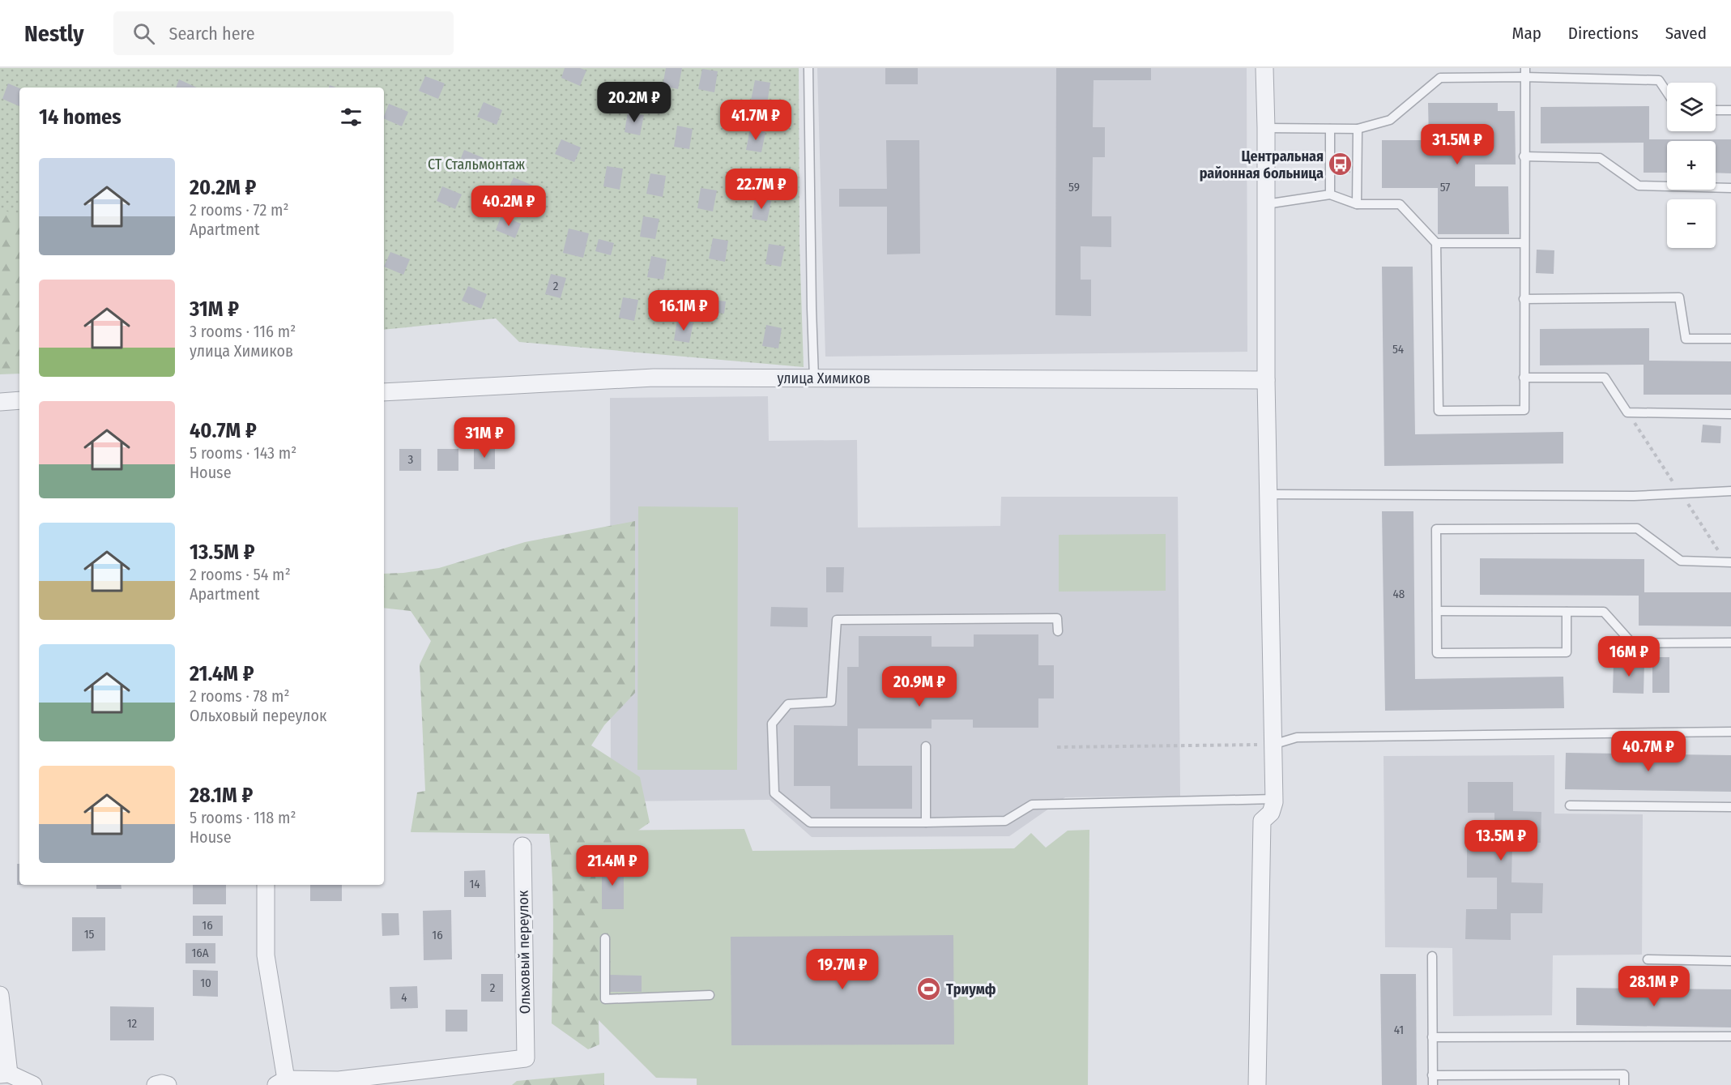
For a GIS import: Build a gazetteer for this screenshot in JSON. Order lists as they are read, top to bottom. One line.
{"streets":{"street":["улица Химиков","Ольховый переулок"]},"parks":["СТ Стальмонтаж"],"places":{"bus stop":["Центральная районная больница"],"sports":["Триумф"]},"house_numbers":["59","57","2","54","3","48","14","16","15","16","16А","10","2","4","12","41"],"page":{"header":"Nestly","search":"Search here","nav":["Map","Directions","Saved"],"price":["20.2M ₽","41.7M ₽","31.5M ₽","22.7M ₽","40.2M ₽","16.1M ₽","31M ₽","16M ₽","20.9M ₽","40.7M ₽","13.5M ₽","21.4M ₽","19.7M ₽","28.1M ₽"],"map_buttons":["+","−"],"heading":"14 homes","list":[{"name":"20.2M ₽","note":"2 rooms · 72 m² · Apartment"},{"name":"31M ₽","note":"3 rooms · 116 m² · улица Химиков"},{"name":"40.7M ₽","note":"5 rooms · 143 m² · House"},{"name":"13.5M ₽","note":"2 rooms · 54 m² · Apartment"},{"name":"21.4M ₽","note":"2 rooms · 78 m² · Ольховый переулок"},{"name":"28.1M ₽","note":"5 rooms · 118 m² · House"}]}}
